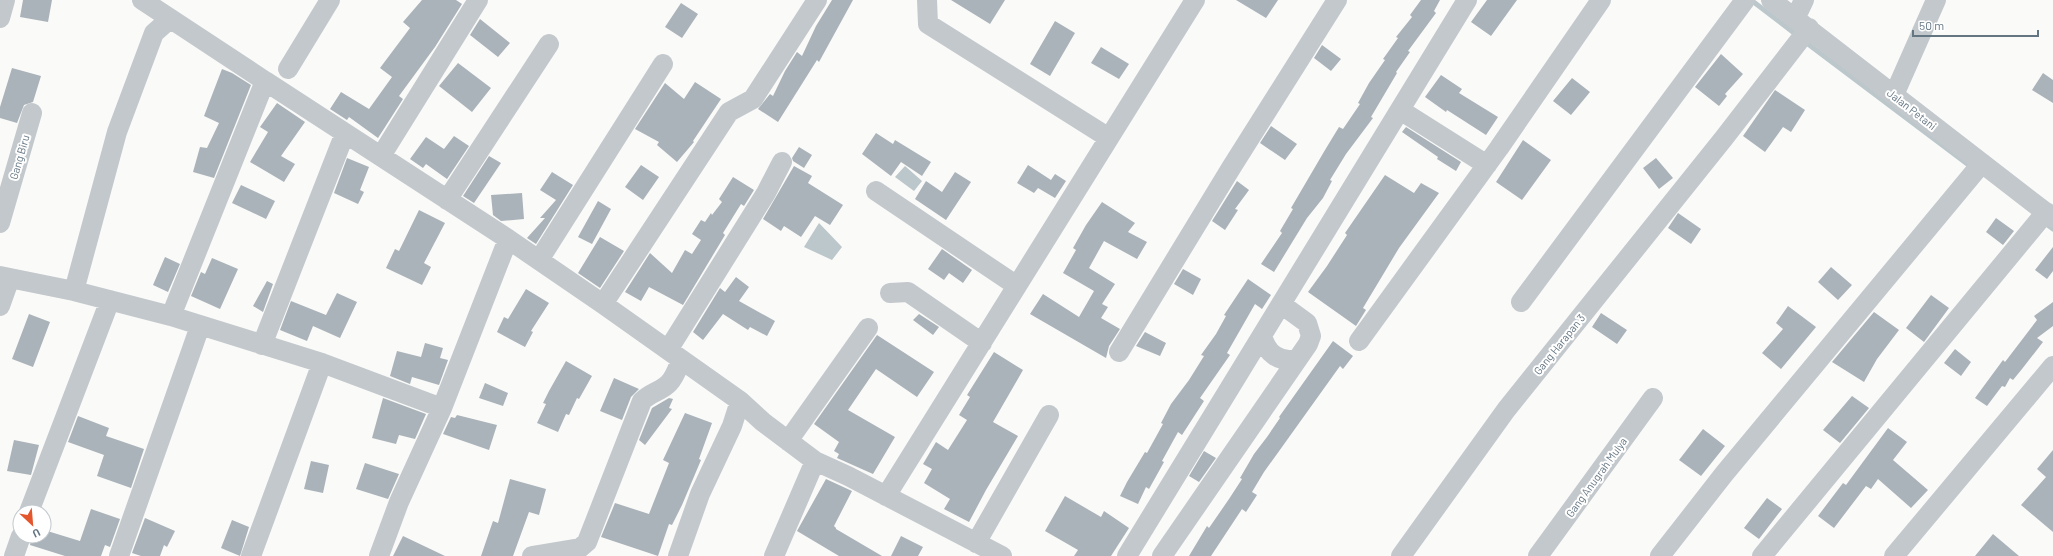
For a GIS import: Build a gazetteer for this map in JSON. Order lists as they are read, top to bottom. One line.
{"streets":{"street":["Jalan Petani","Gang Biru","Gang Harapan 3","Gang Anugrah Mulya"]},"crossings":[["Jalan Petani","Gang Harapan 3"]],"scale_bar":"50 m","north":"bottom right"}
